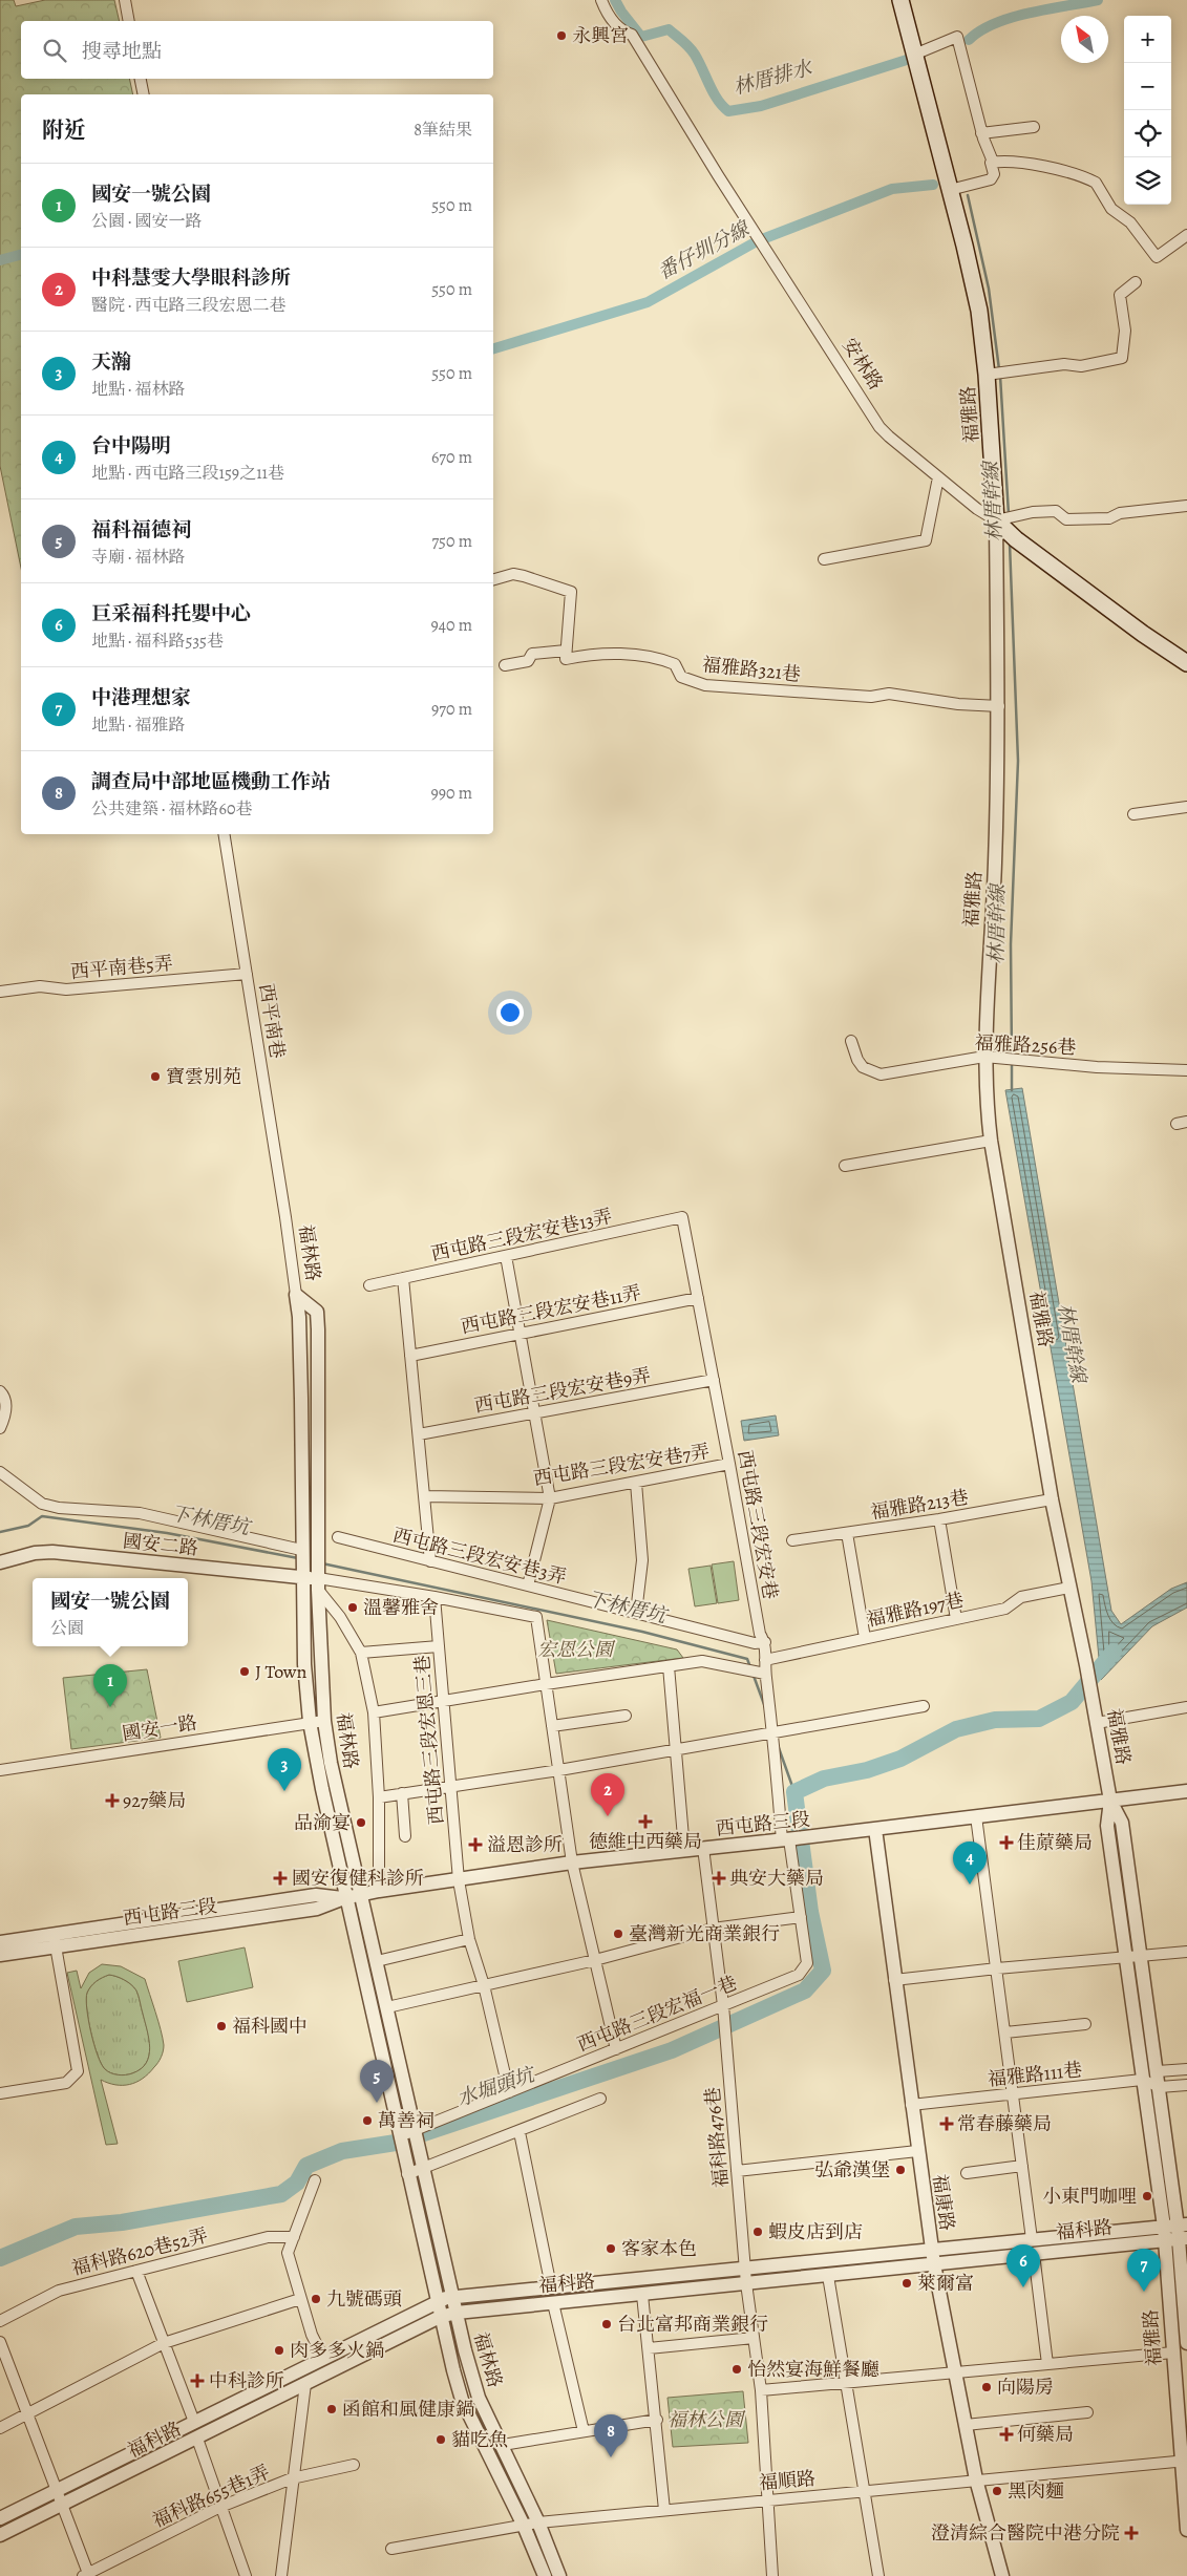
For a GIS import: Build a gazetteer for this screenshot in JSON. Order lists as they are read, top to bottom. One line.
{"streets":{"main road":["安林路","福雅路"],"street":["福雅路321巷","西平南巷5弄","西平南巷","福雅路256巷","西屯路三段宏安巷13弄","福林路","西屯路三段宏安巷11弄","西屯路三段宏安巷9弄","西屯路三段宏安巷7弄","福雅路213巷","西屯路三段宏安巷","國安二路","西屯路三段宏安巷3弄","福雅路197巷","國安一路","西屯路三段宏恩三巷","西屯路三段","西屯路三段宏福一巷","福雅路111巷","福科路476巷","福康路","福科路","福科路620巷52弄","福順路","福科路655巷1弄"]},"crossings":[["安林路","福雅路"],["福雅路","福雅路321巷"],["福雅路","福雅路256巷"],["福雅路","福雅路213巷"],["福雅路","福雅路197巷"],["福雅路","西屯路三段"],["福雅路","福雅路111巷"],["福雅路","福科路"],["福雅路","福順路"],["西平南巷5弄","西平南巷"],["西平南巷","福林路"],["西屯路三段宏安巷13弄","西屯路三段宏安巷"],["福林路","國安二路"],["福林路","國安一路"],["福林路","西屯路三段"],["福林路","西屯路三段宏福一巷"],["福林路","福科路"],["福林路","福順路"],["西屯路三段宏安巷11弄","西屯路三段宏安巷"],["西屯路三段宏安巷9弄","西屯路三段宏安巷"],["西屯路三段宏安巷7弄","西屯路三段宏安巷"],["西屯路三段宏安巷","西屯路三段宏安巷3弄"],["西屯路三段宏安巷","福雅路197巷"],["西屯路三段宏安巷","西屯路三段"],["西屯路三段宏安巷","西屯路三段宏福一巷"],["西屯路三段宏恩三巷","西屯路三段"],["西屯路三段宏恩三巷","西屯路三段宏福一巷"],["西屯路三段","西屯路三段宏福一巷"],["西屯路三段","福科路476巷"],["西屯路三段","福康路"],["西屯路三段宏福一巷","福科路476巷"],["福雅路111巷","福康路"],["福科路476巷","福科路"],["福科路476巷","福順路"],["福康路","福科路"],["福康路","福順路"]],"water":["林厝排水","番仔圳分線","林厝幹線","下林厝坑","水堀頭坑"],"parks":["宏恩公園","福林公園"],"places":{"other":["永興宮","寶雲別苑","溫馨雅舍","J Town","品渝宴","臺灣新光商業銀行","福科國中","萬善祠","弘爺漢堡","小東門咖哩","蝦皮店到店","客家本色","萊爾富","九號碼頭","台北富邦商業銀行","肉多多火鍋","怡然宴海鮮餐廳","向陽房","函館和風健康鍋","貓吃魚","黑肉麵"],"health":["927藥局","德維中西藥局","佳蒝藥局","溢恩診所","國安復健科診所","典安大藥局","常春藤藥局","中科診所","何藥局","澄清綜合醫院中港分院"]},"north":"top left","page":{"map_buttons":["+","−"],"search":"搜尋地點","heading":["附近","8筆結果"],"list":[{"mark":"1","name":"國安一號公園","note":"公園 · 國安一路","value":"550 m"},{"mark":"2","name":"中科慧雯大學眼科診所","note":"醫院 · 西屯路三段宏恩二巷","value":"550 m"},{"mark":"3","name":"天瀚","note":"地點 · 福林路","value":"550 m"},{"mark":"4","name":"台中陽明","note":"地點 · 西屯路三段159之11巷","value":"670 m"},{"mark":"5","name":"福科福德祠","note":"寺廟 · 福林路","value":"750 m"},{"mark":"6","name":"巨采福科托嬰中心","note":"地點 · 福科路535巷","value":"940 m"},{"mark":"7","name":"中港理想家","note":"地點 · 福雅路","value":"970 m"},{"mark":"8","name":"調查局中部地區機動工作站","note":"公共建築 · 福林路60巷","value":"990 m"}],"popup":["國安一號公園","公園"],"pins":["1","3","2","4","5","6","7","8"]}}
